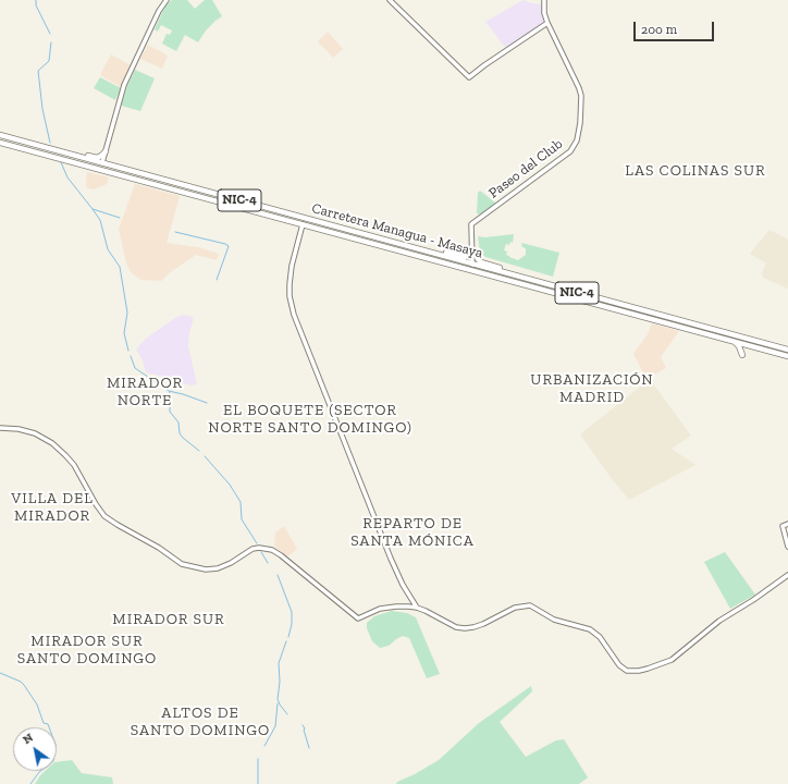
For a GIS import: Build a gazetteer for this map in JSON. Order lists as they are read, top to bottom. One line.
{"streets":{"highway":["NIC-4","Carretera Managua - Masaya"],"street":["Paseo del Club"]},"districts":["LAS COLINAS SUR","URBANIZACIÓN MADRID","MIRADOR NORTE","EL BOQUETE (SECTOR NORTE SANTO DOMINGO)","VILLA DEL MIRADOR","REPARTO DE SANTA MÓNICA","MIRADOR SUR","MIRADOR SUR SANTO DOMINGO","ALTOS DE SANTO DOMINGO"],"scale_bar":"200 m","north":"top left"}
